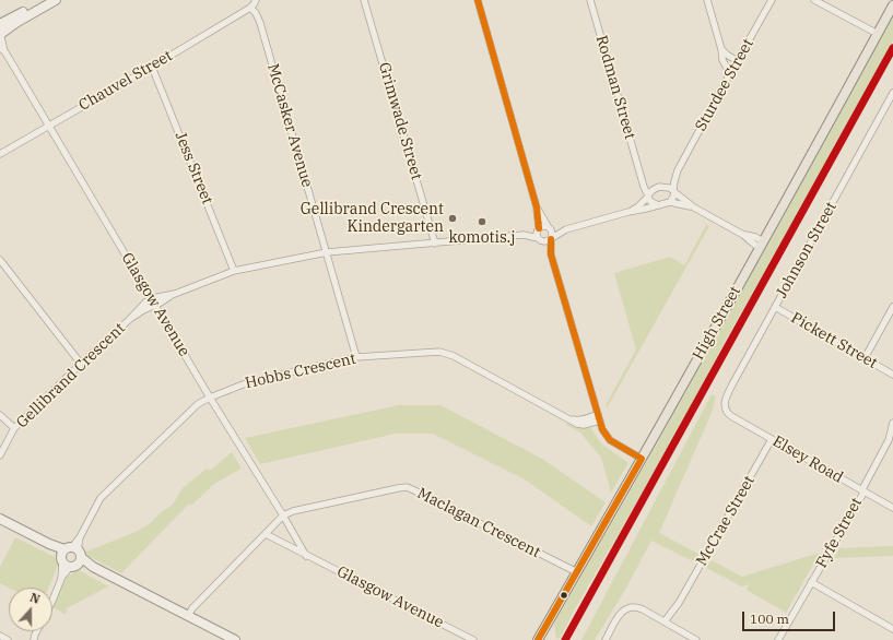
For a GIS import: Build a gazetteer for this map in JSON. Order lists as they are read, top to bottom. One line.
{"streets":{"main road":["High Street"],"street":["Chauvel Street","Sturdee Street","Rodman Street","Grimwade Street","McCasker Avenue","Jess Street","Johnson Street","Glasgow Avenue","Pickett Street","Hobbs Crescent","Gellibrand Crescent","Elsey Road","McCrae Street","Maclagan Crescent","Fyfe Street"]},"crossings":[["Chauvel Street","McCasker Avenue"],["Chauvel Street","Jess Street"],["Chauvel Street","Glasgow Avenue"],["Sturdee Street","Rodman Street"],["Grimwade Street","Gellibrand Crescent"],["McCasker Avenue","Hobbs Crescent"],["McCasker Avenue","Gellibrand Crescent"],["Jess Street","Gellibrand Crescent"],["Johnson Street","Pickett Street"],["Johnson Street","Elsey Road"],["Glasgow Avenue","Hobbs Crescent"],["Glasgow Avenue","Gellibrand Crescent"],["Glasgow Avenue","Maclagan Crescent"],["High Street","Maclagan Crescent"],["Elsey Road","McCrae Street"],["Elsey Road","Fyfe Street"]],"places":["Gellibrand Crescent Kindergarten","komotis.j"],"scale_bar":"100 m","north":"top"}
